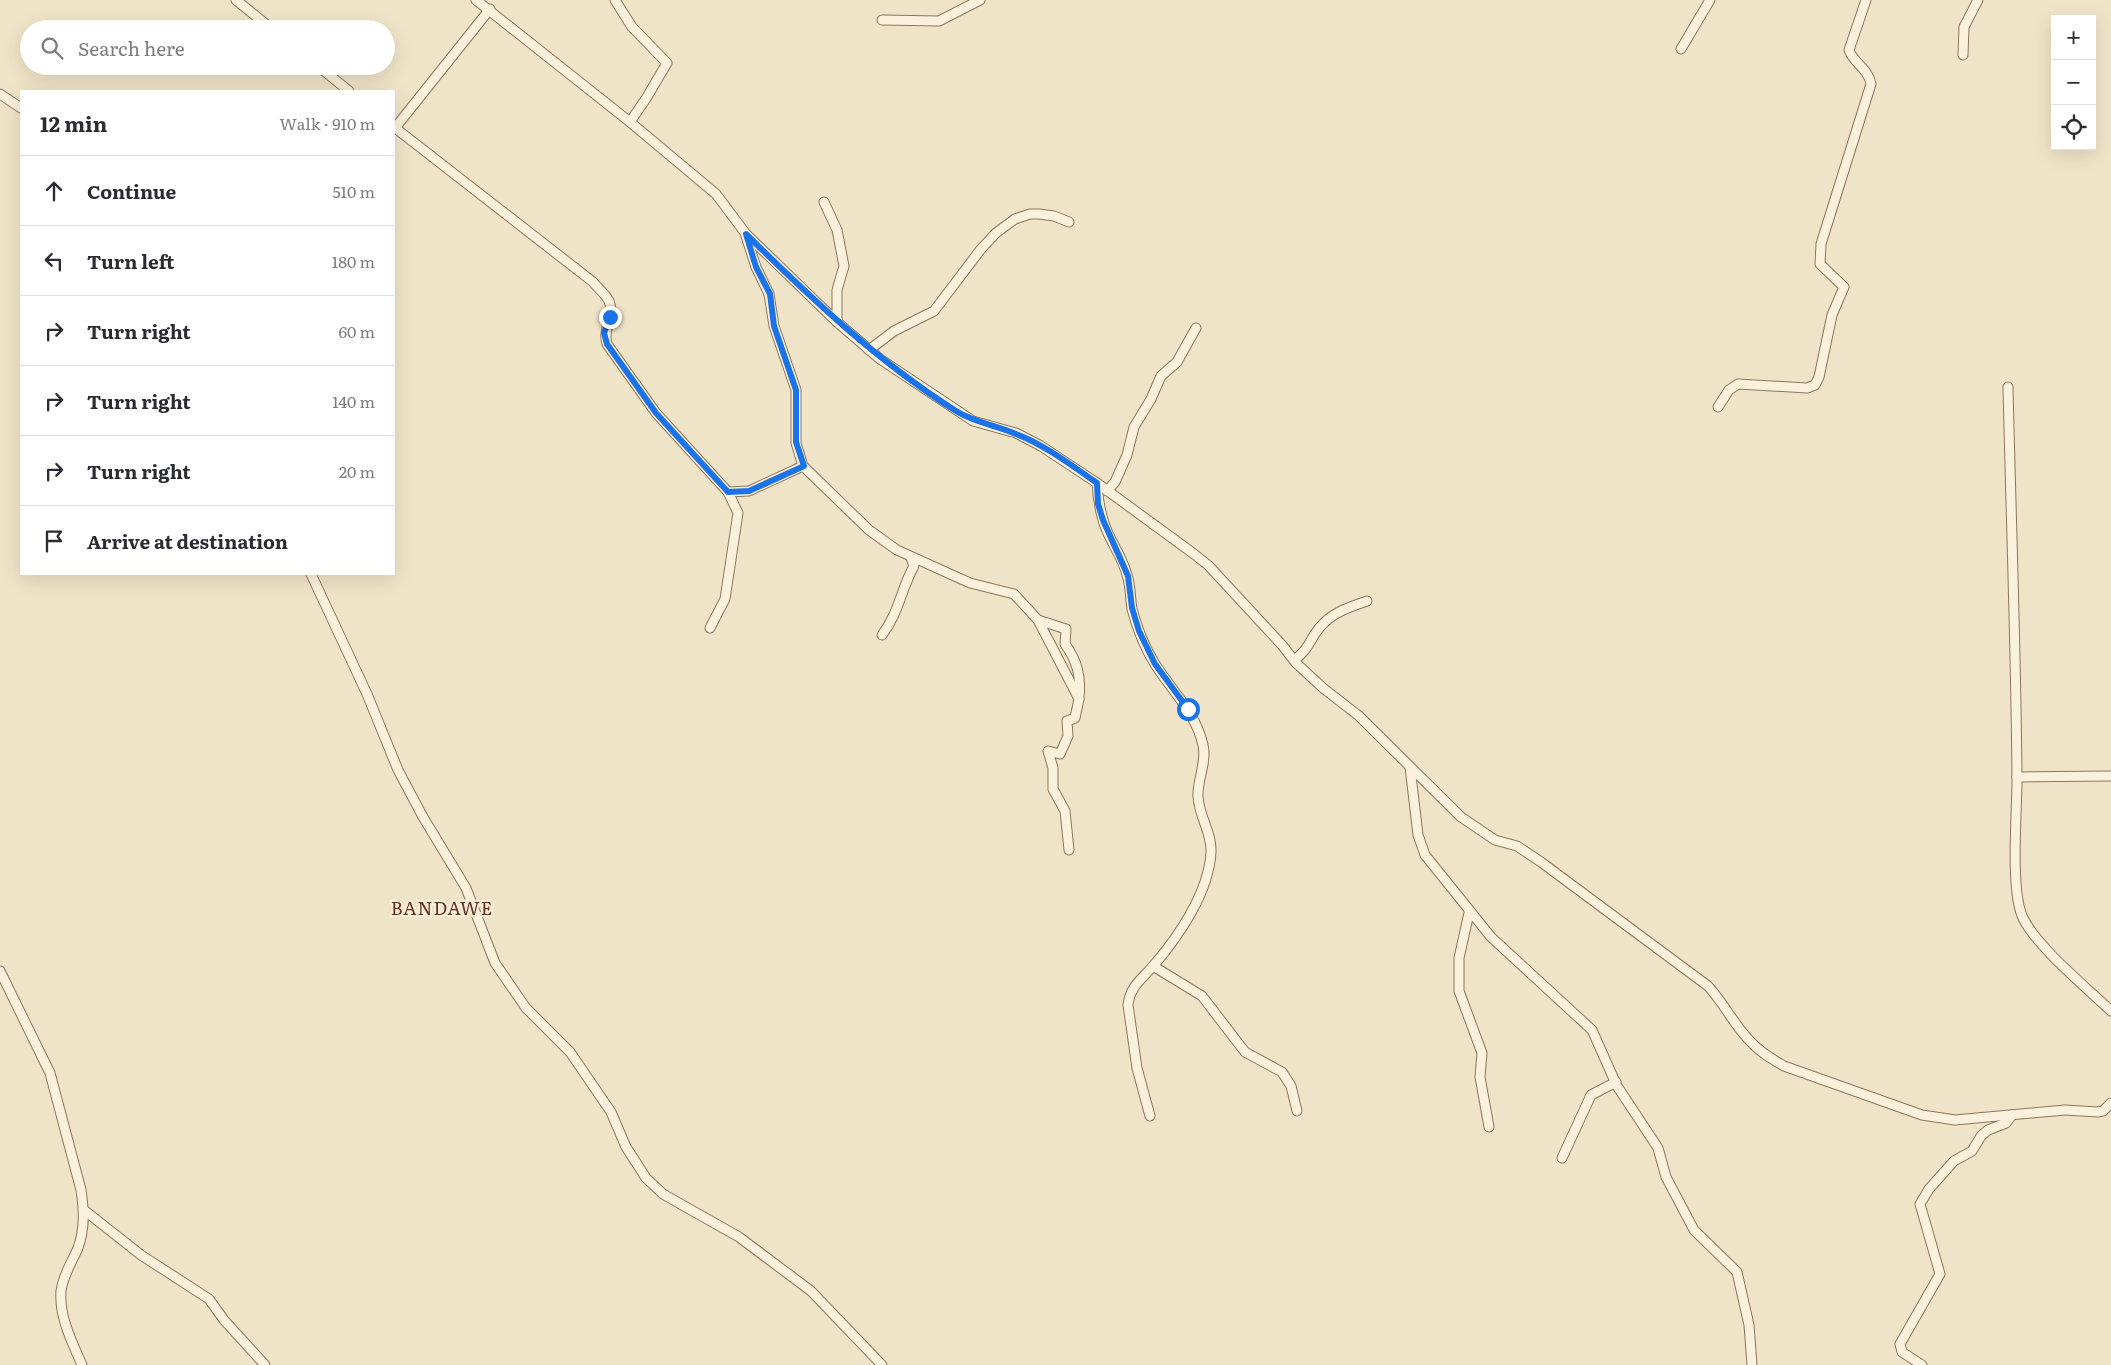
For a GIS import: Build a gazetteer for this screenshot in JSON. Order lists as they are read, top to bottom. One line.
{"districts":["BANDAWE"],"page":{"map_buttons":["+","−"],"search":"Search here","heading":["12 min","Walk · 910 m"],"list":[["Continue","510 m"],["Turn left","180 m"],["Turn right","60 m"],["Turn right","140 m"],["Turn right","20 m"],"Arrive at destination"]}}
